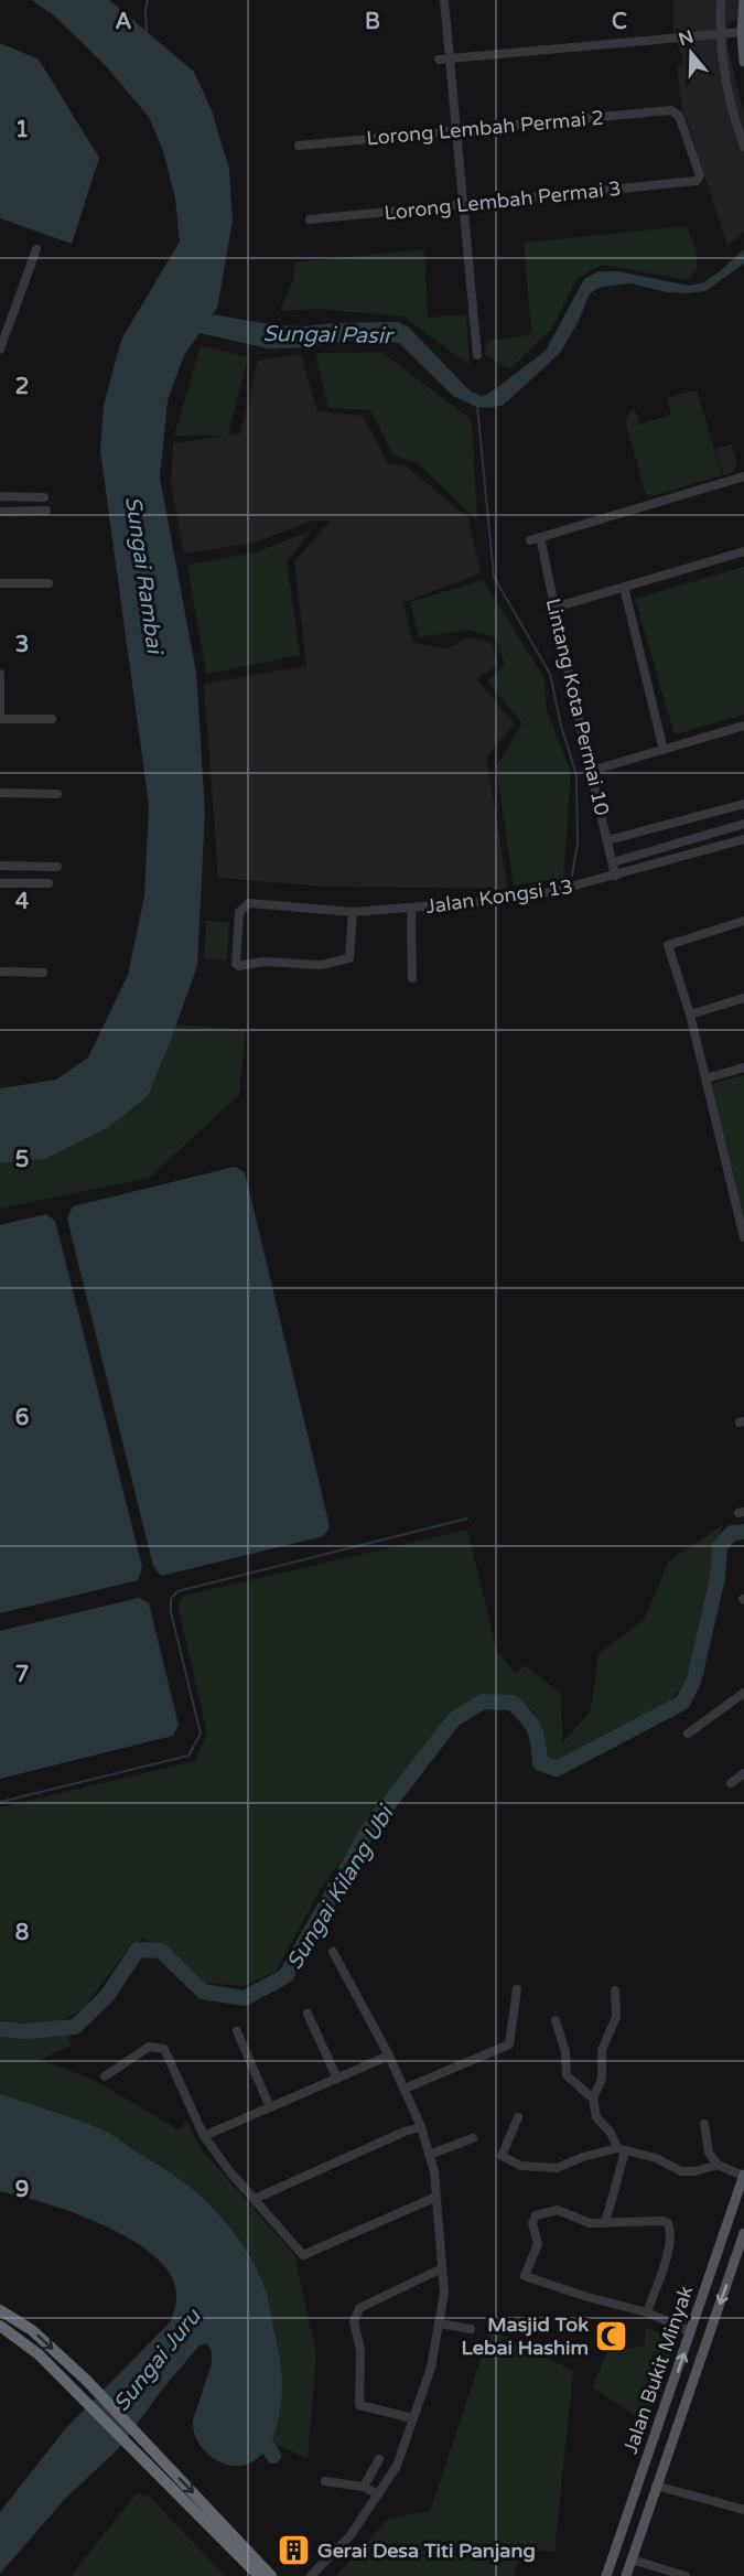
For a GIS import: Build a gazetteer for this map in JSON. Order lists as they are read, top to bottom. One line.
{"streets":{"main road":["Jalan Bukit Minyak"],"street":["Lorong Lembah Permai 2","Lorong Lembah Permai 3","Lintang Kota Permai 10","Jalan Kongsi 13"]},"crossings":[["Lorong Lembah Permai 2","Lorong Lembah Permai 3"],["Lintang Kota Permai 10","Jalan Kongsi 13"]],"water":["Sungai Pasir","Sungai Rambai","Sungai Kilang Ubi","Sungai Juru"],"places":{"mosque":["Masjid Tok Lebai Hashim"],"building":["Gerai Desa Titi Panjang"]},"north":"top","grid":{"columns":["A","B","C"],"rows":["1","2","3","4","5","6","7","8","9"]}}
